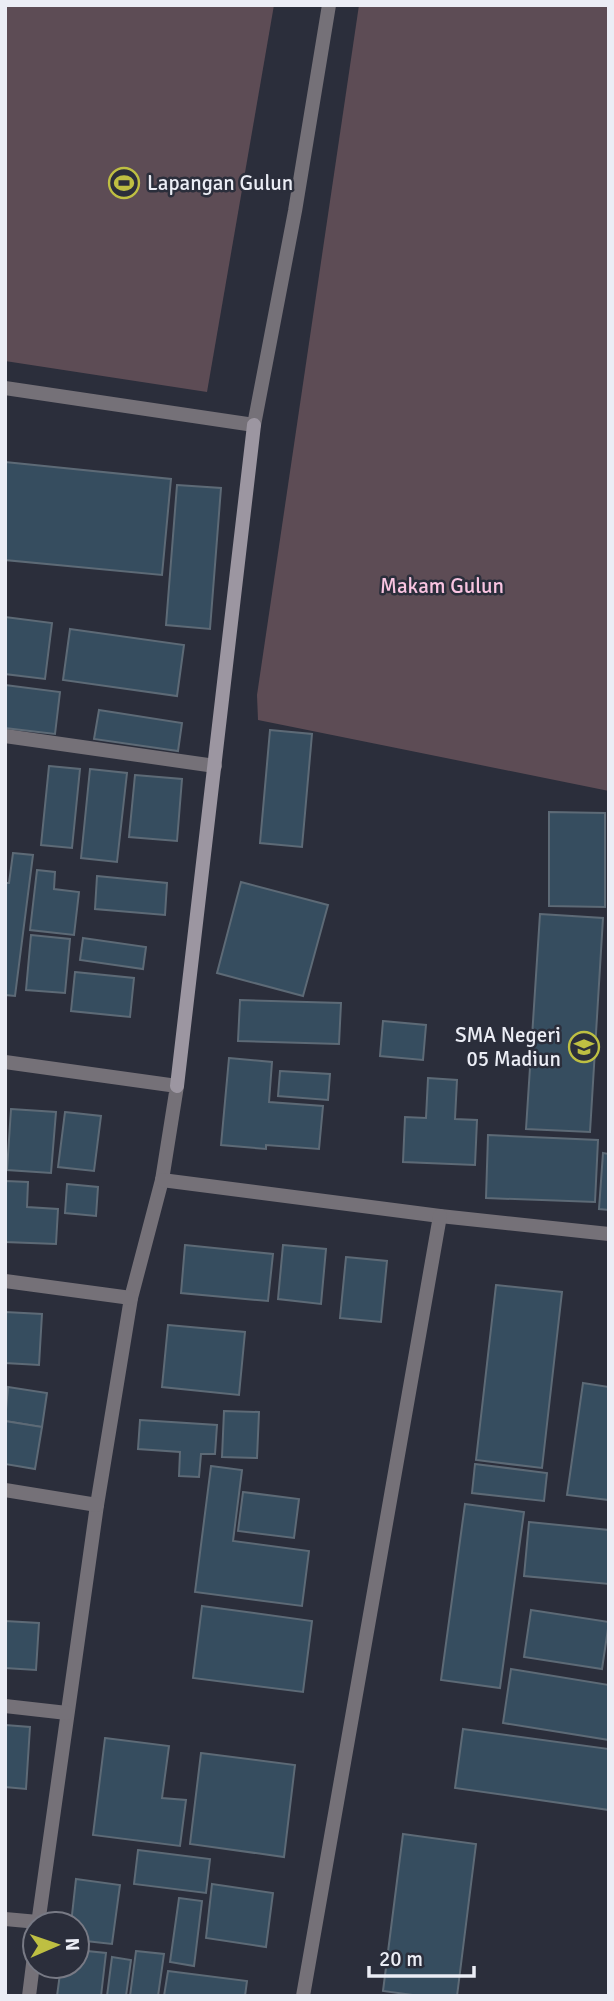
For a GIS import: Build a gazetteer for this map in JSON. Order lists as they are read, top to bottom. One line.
{"parks":["Makam Gulun"],"places":{"sports":["Lapangan Gulun"],"school or university":["SMA Negeri 05 Madiun"]},"scale_bar":"20 m","north":"right"}
